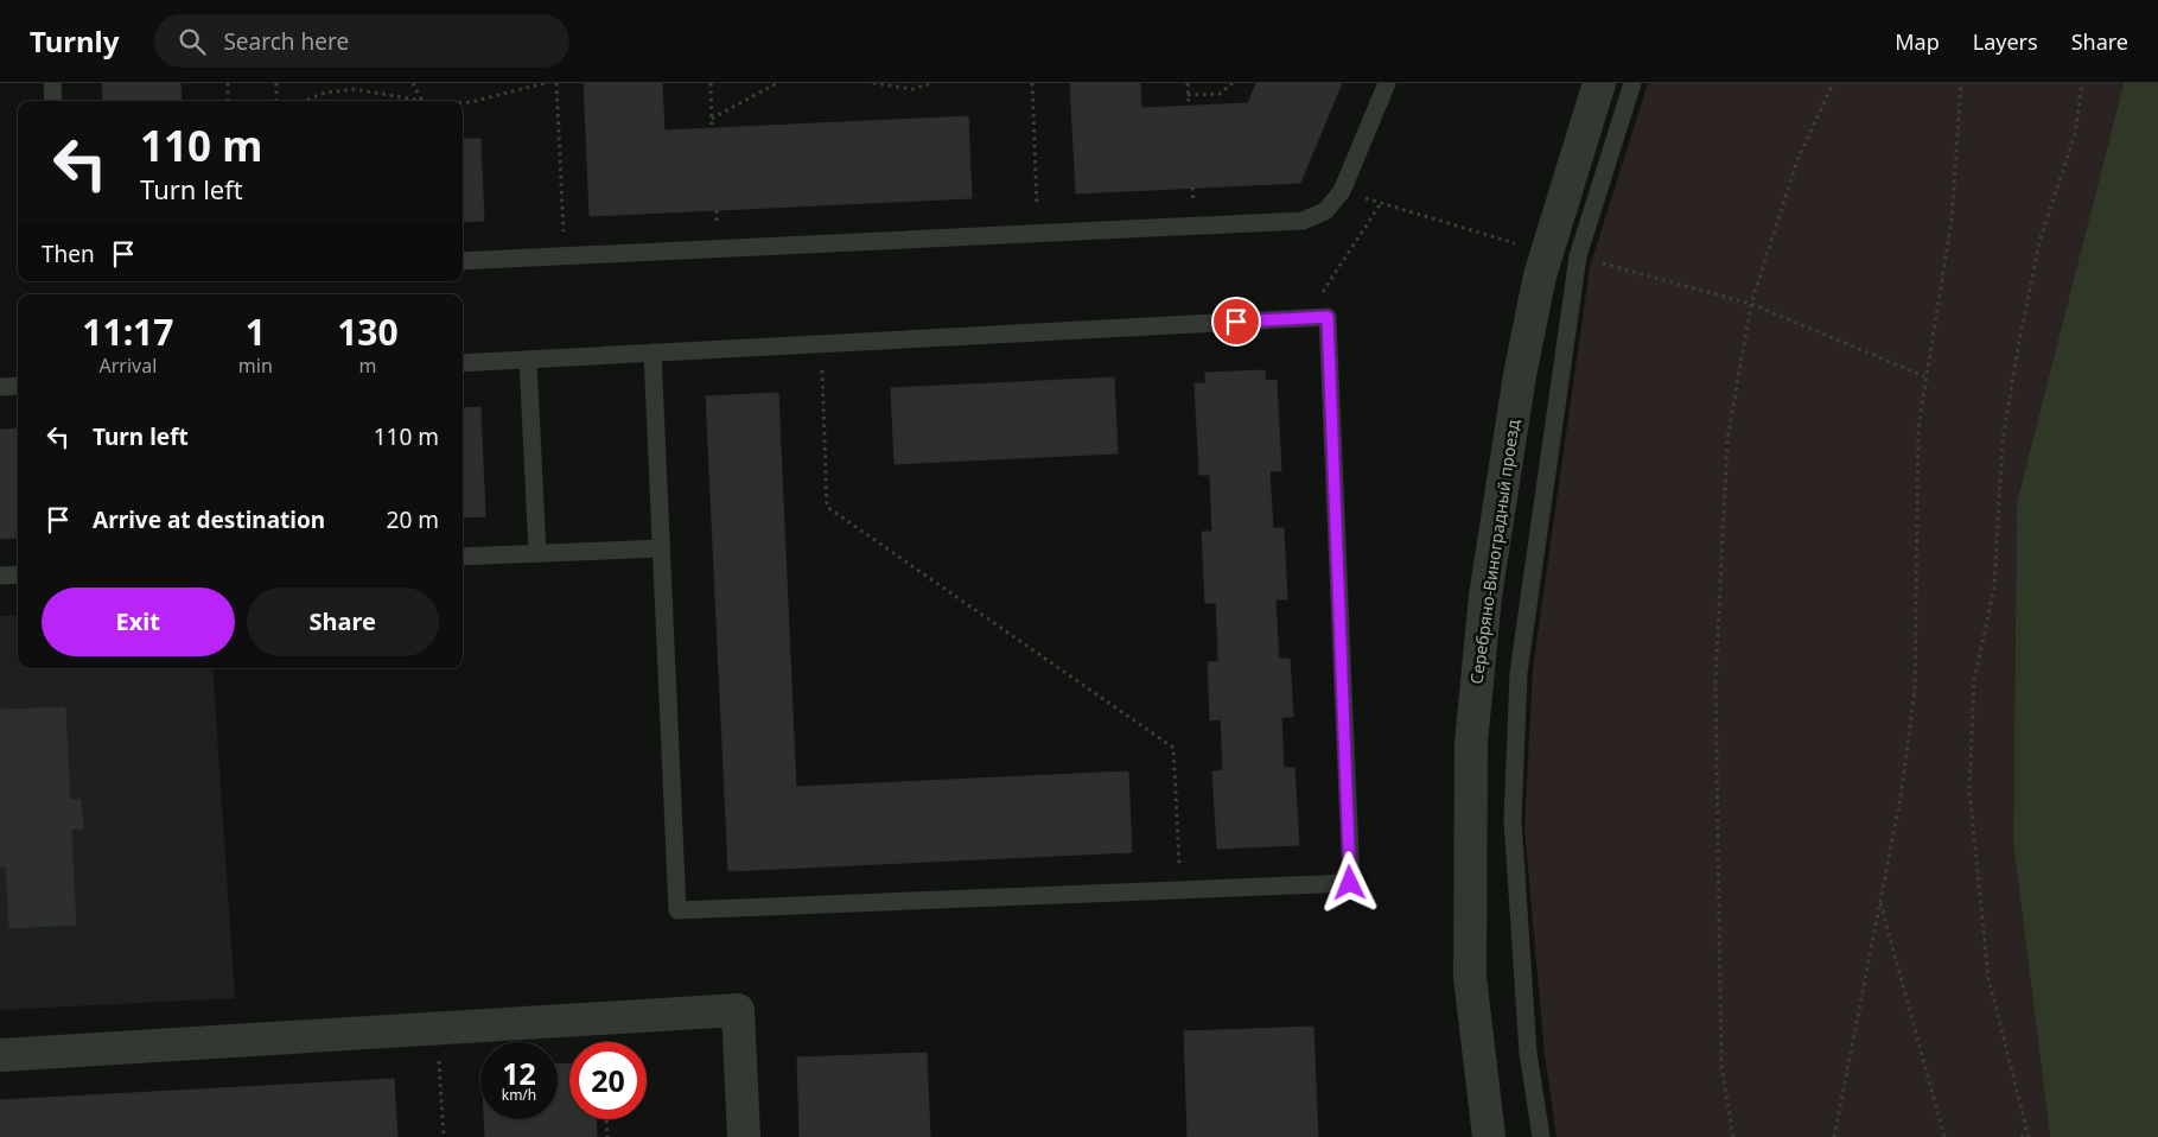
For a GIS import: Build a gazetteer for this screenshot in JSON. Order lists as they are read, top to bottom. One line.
{"streets":{"street":["Серебряно-Виноградный проезд"]},"page":{"header":"Turnly","search":"Search here","nav":["Map","Layers","Share"],"turn":["110 m","Turn left"],"then":"Then","eta":["11:17","Arrival","1","min","130","m"],"list":[{"name":"Turn left","value":"110 m"},{"name":"Arrive at destination","value":"20 m"}],"buttons":["Exit","Share"],"speed":"12 km/h","limit":"20"}}
